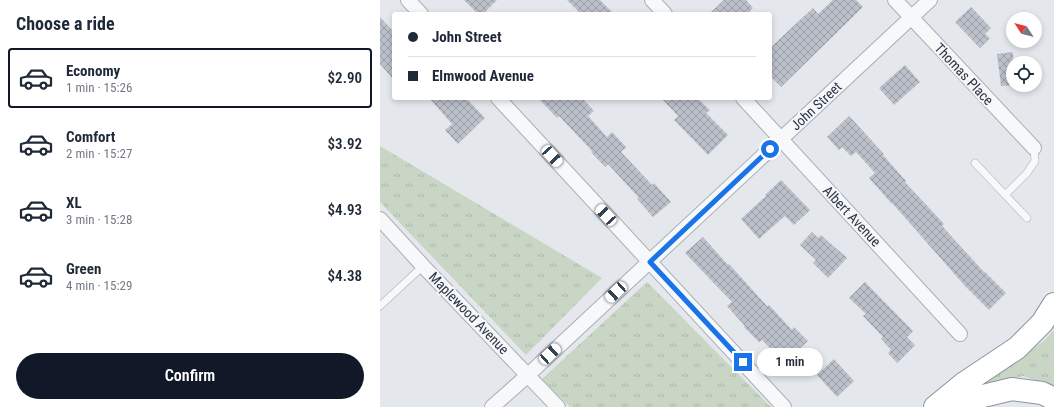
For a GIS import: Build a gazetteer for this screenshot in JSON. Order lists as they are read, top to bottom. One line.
{"streets":{"street":["Thomas Place","John Street","Albert Avenue","Maplewood Avenue"]},"crossings":[["Thomas Place","John Street"],["John Street","Albert Avenue"],["John Street","Maplewood Avenue"]],"north":"top left","page":{"heading":"Choose a ride","banner":["John Street","Elmwood Avenue"],"list":[{"name":"Economy","note":"1 min · 15:26","value":"$2.90"},{"name":"Comfort","note":"2 min · 15:27","value":"$3.92"},{"name":"XL","note":"3 min · 15:28","value":"$4.93"},{"name":"Green","note":"4 min · 15:29","value":"$4.38"}],"buttons":"Confirm","bubble":"1 min"}}
